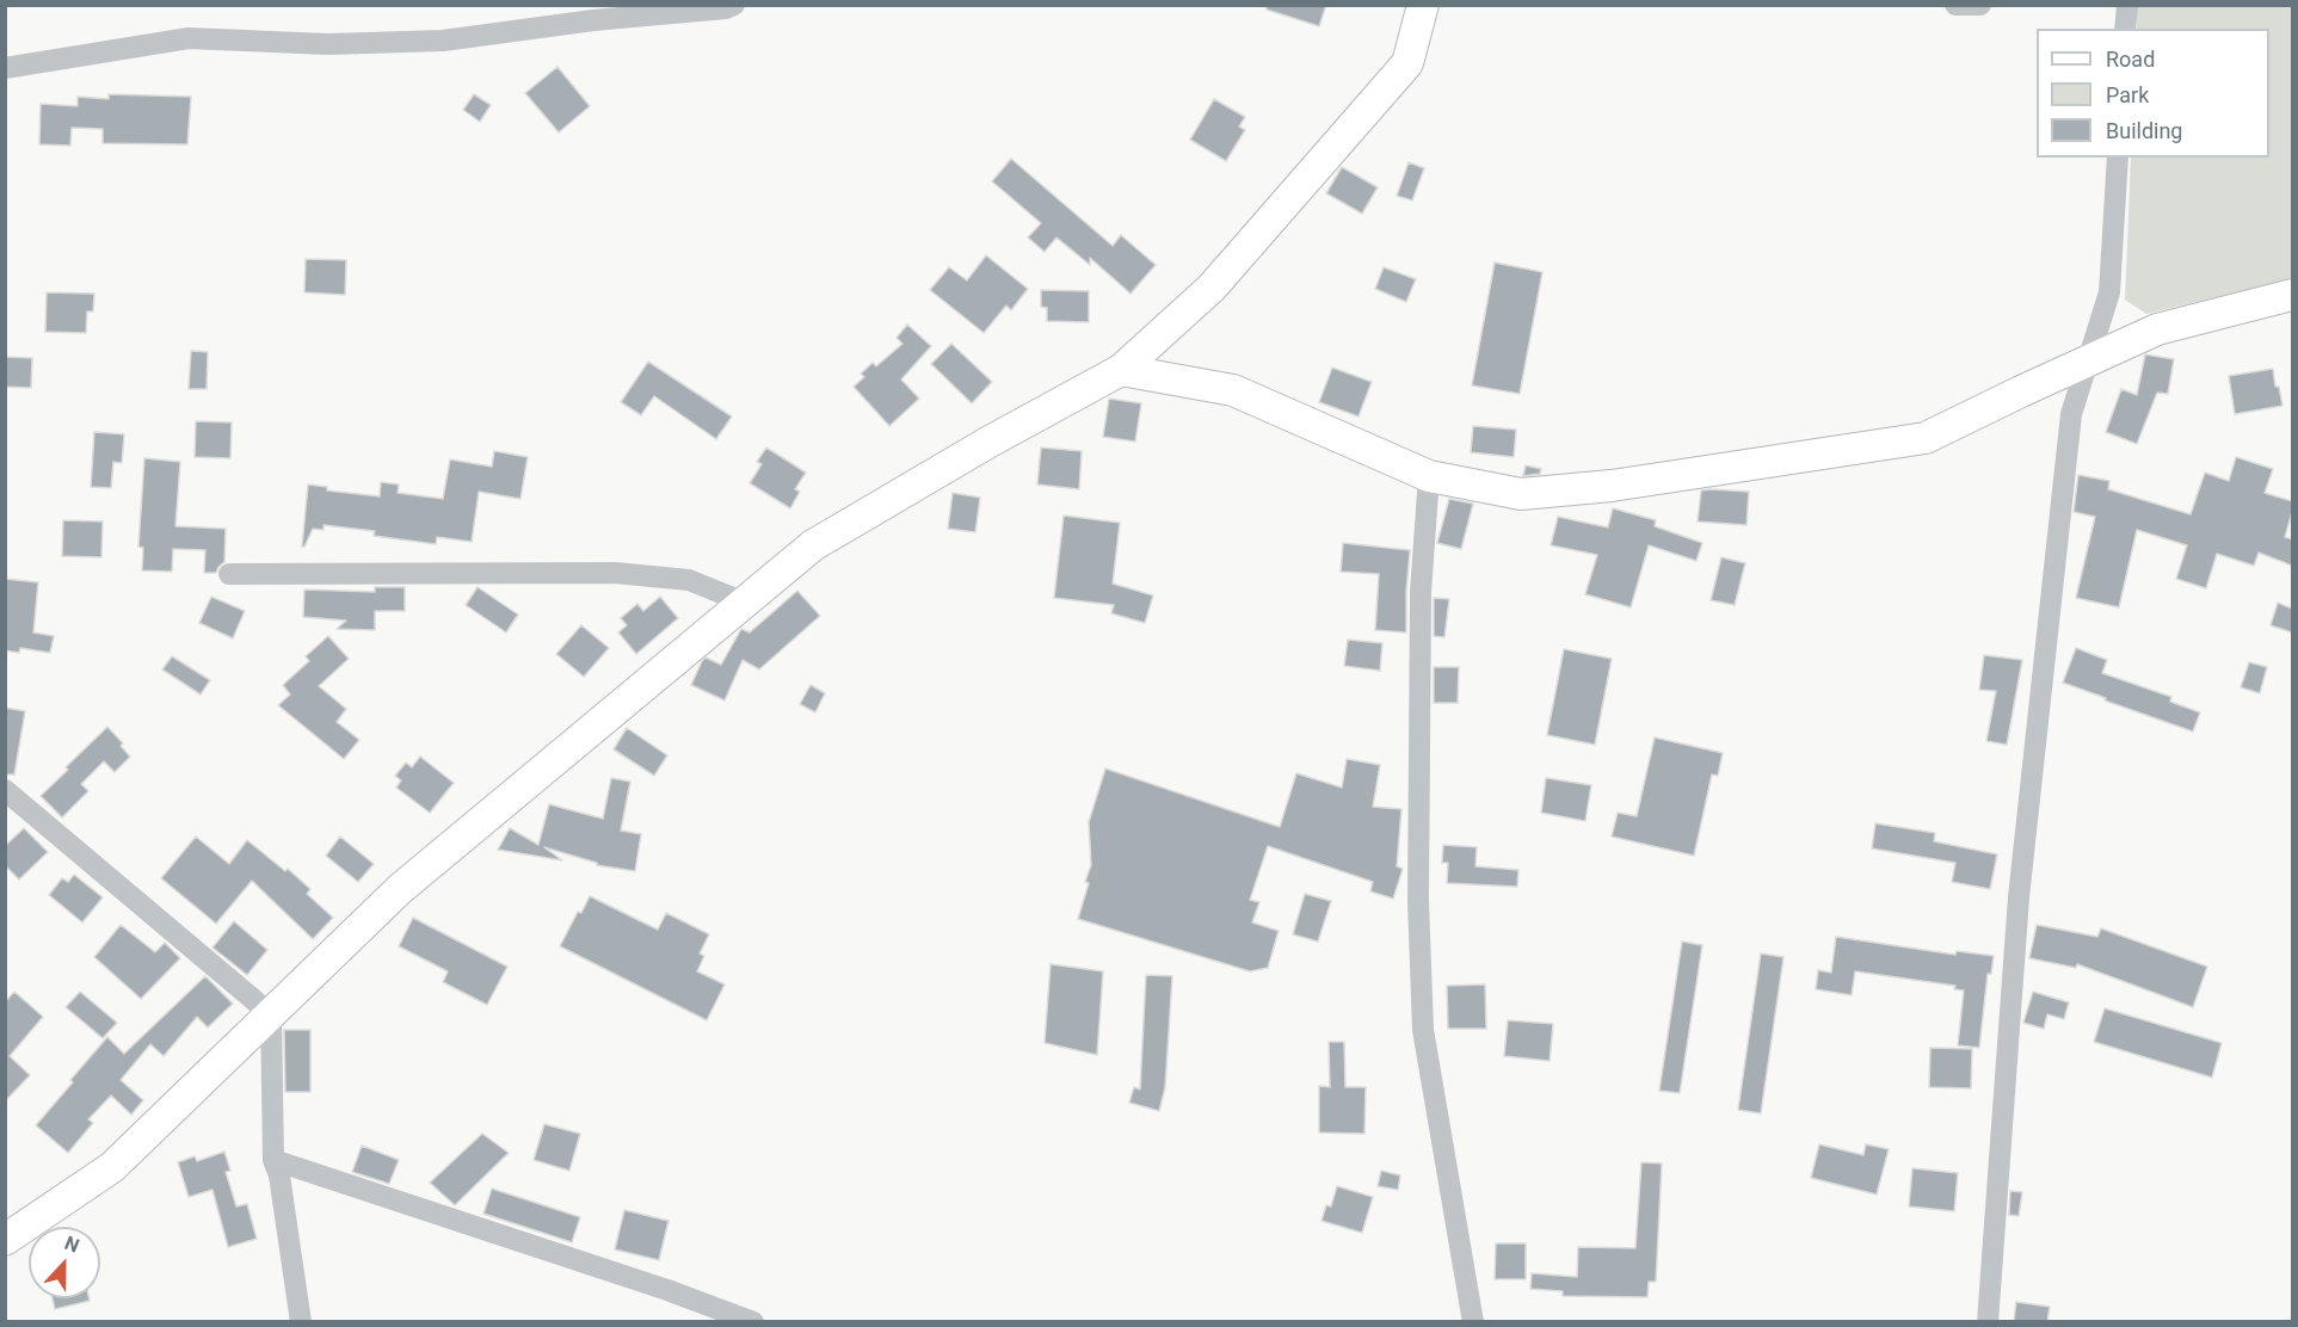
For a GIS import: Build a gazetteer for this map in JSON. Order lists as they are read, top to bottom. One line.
{"legend":["Road","Park","Building"],"north":"top"}
